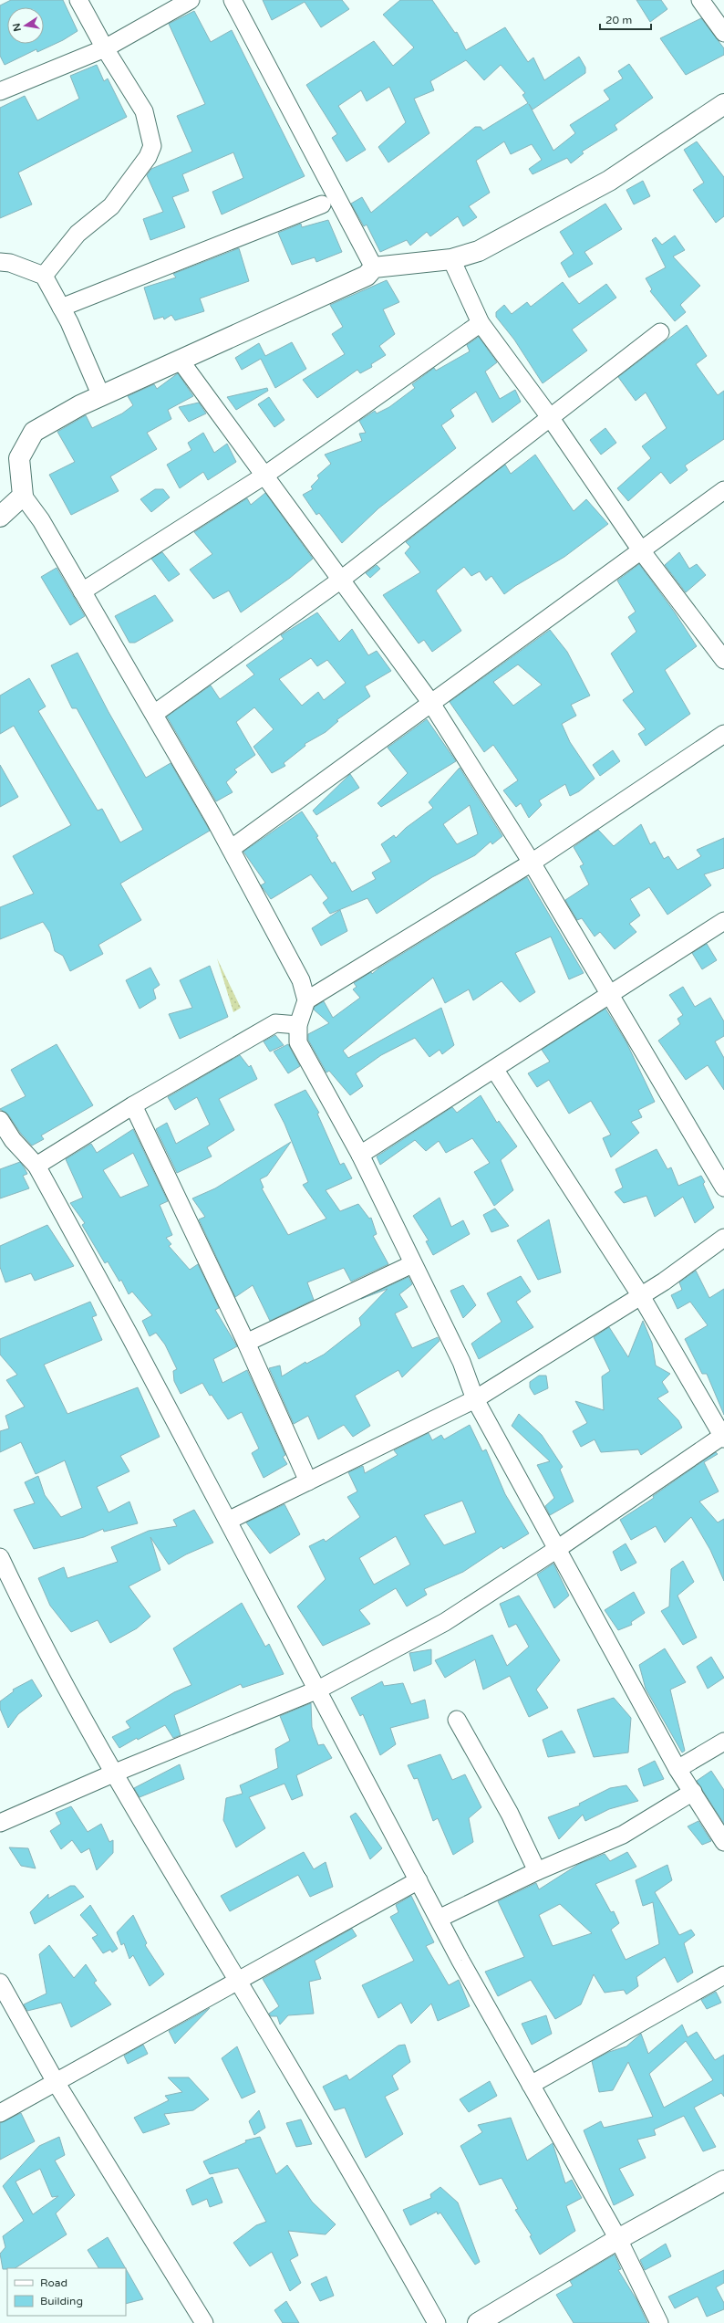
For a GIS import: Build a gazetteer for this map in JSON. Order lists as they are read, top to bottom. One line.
{"legend":["Road","Building"],"scale_bar":"20 m","north":"left"}
